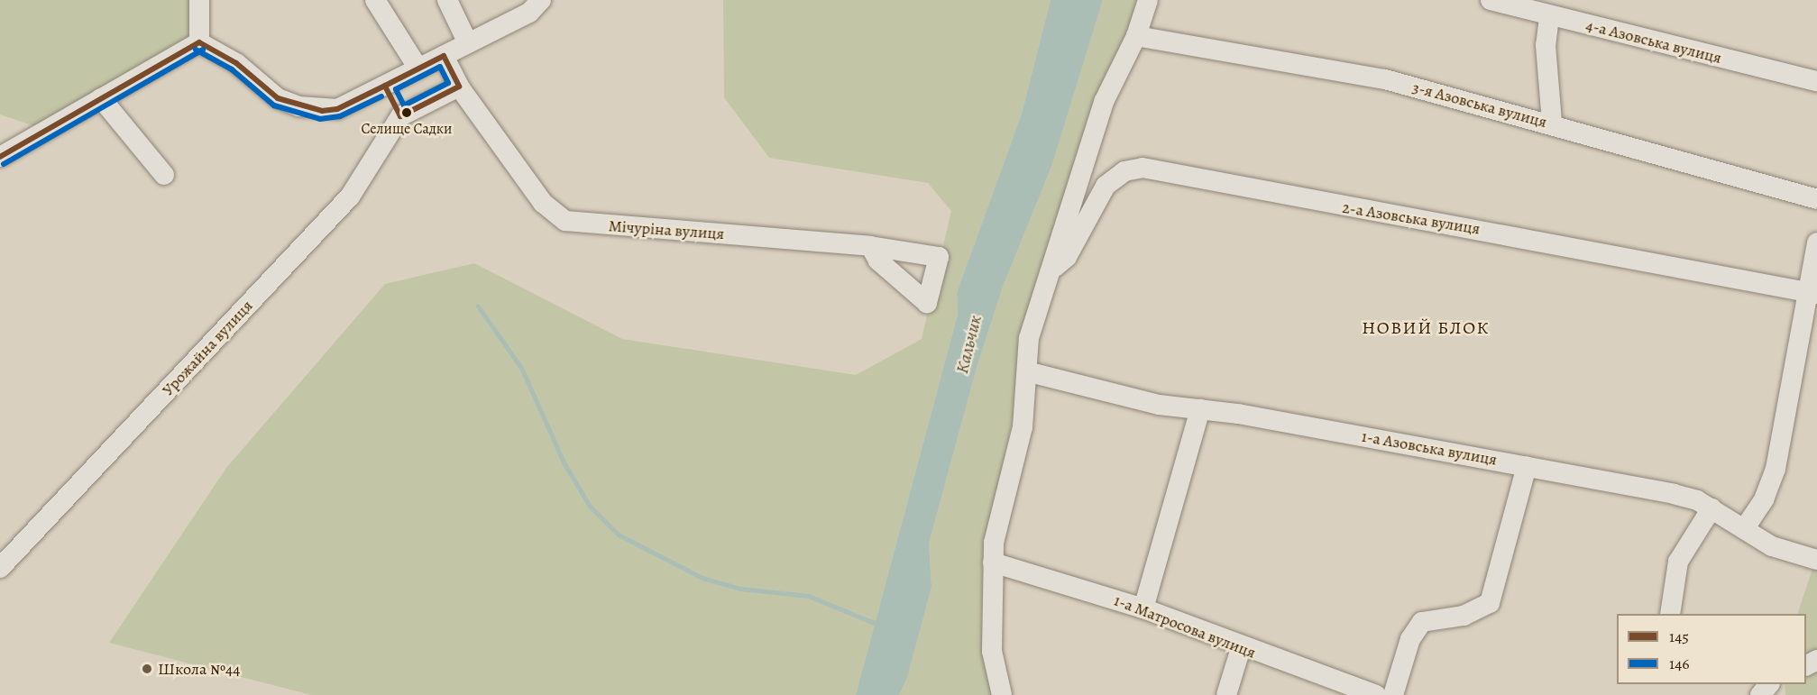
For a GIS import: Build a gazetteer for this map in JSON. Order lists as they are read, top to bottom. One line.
{"streets":{"street":["4-а Азовська вулиця","3-я Азовська вулиця","2-а Азовська вулиця","Мічуріна вулиця","Урожайна вулиця","1-а Азовська вулиця","1-а Матросова вулиця"]},"districts":["НОВИЙ БЛОК"],"water":["Кальчик"],"places":["Селище Садки","Школа №44"],"lines":["transit line 145","transit line 146"],"legend":["145","146"]}
